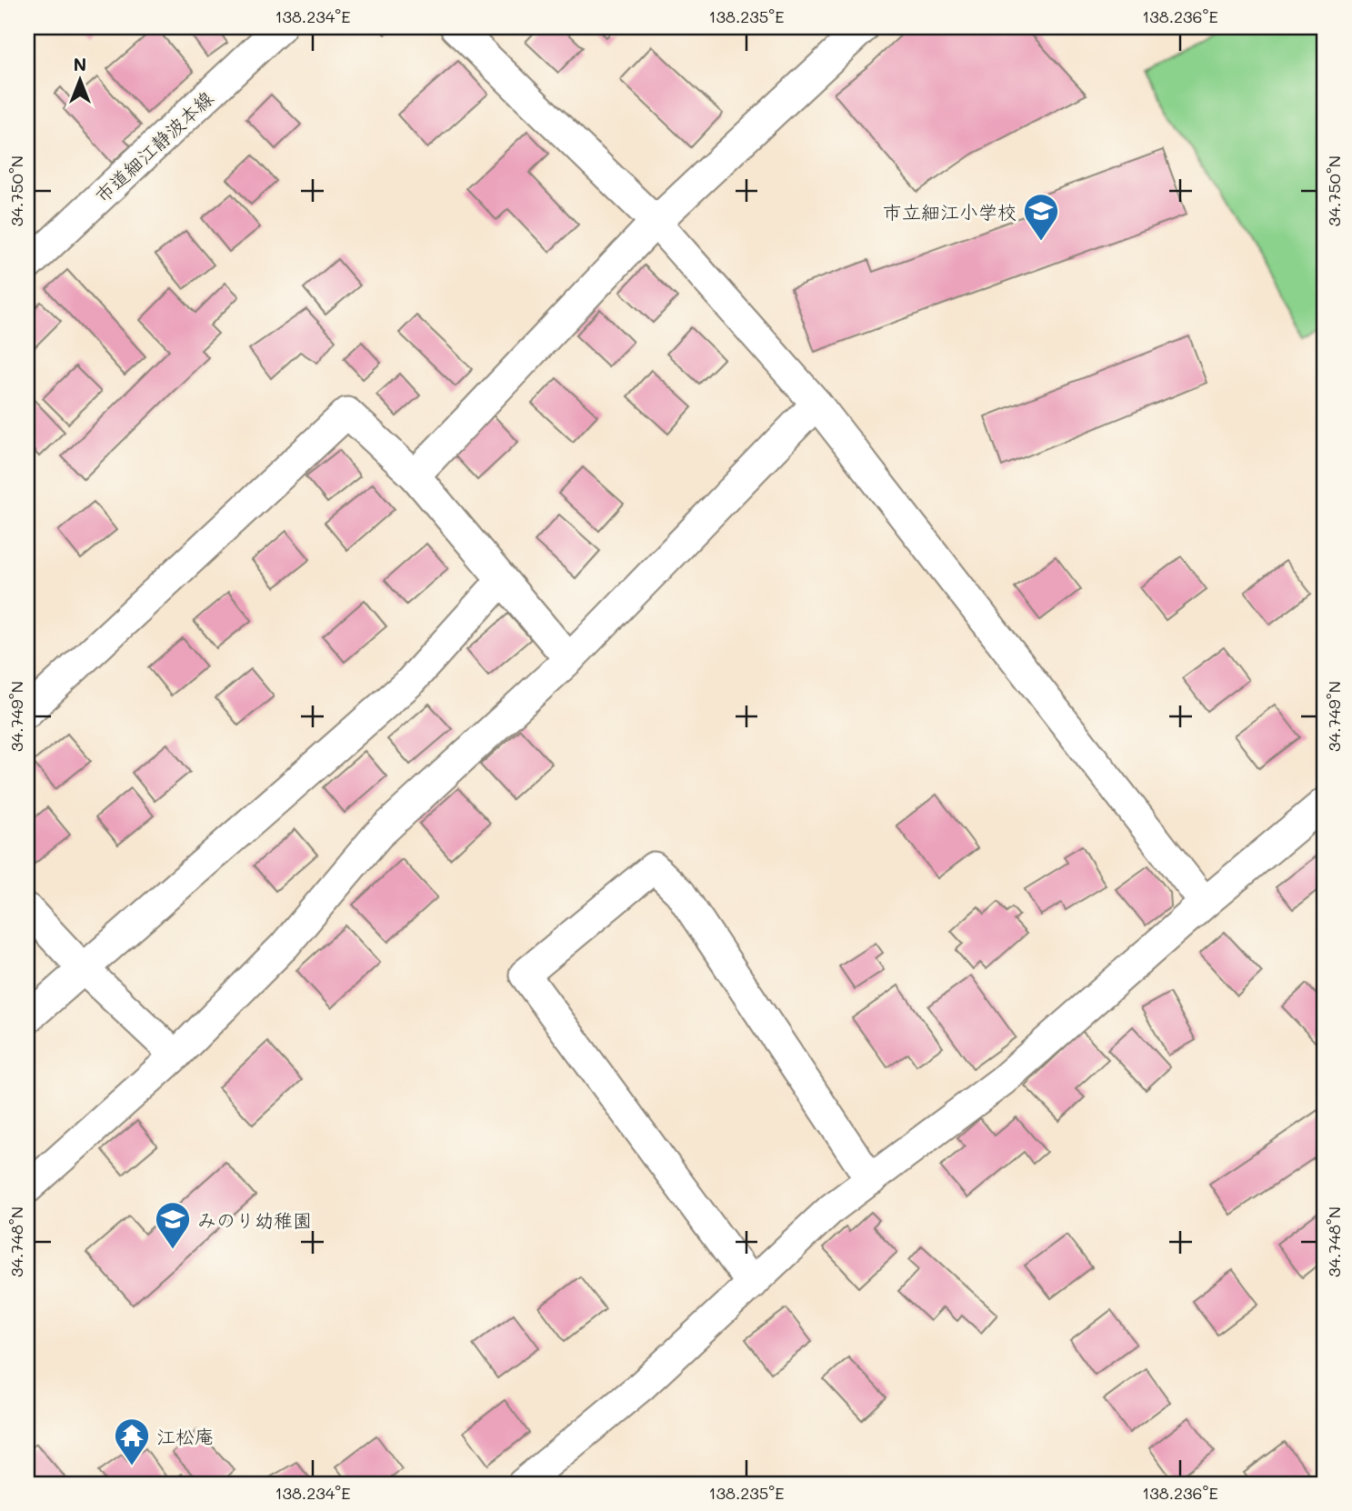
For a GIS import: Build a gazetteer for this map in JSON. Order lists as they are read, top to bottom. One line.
{"streets":{"street":["市道細江静波本線"]},"places":{"school or university":["市立細江小学校","みのり幼稚園"],"temple":["江松庵"]},"north":"top","coordinates":["138.234°E","138.235°E","138.236°E","34.750°N","34.749°N","34.748°N"]}
